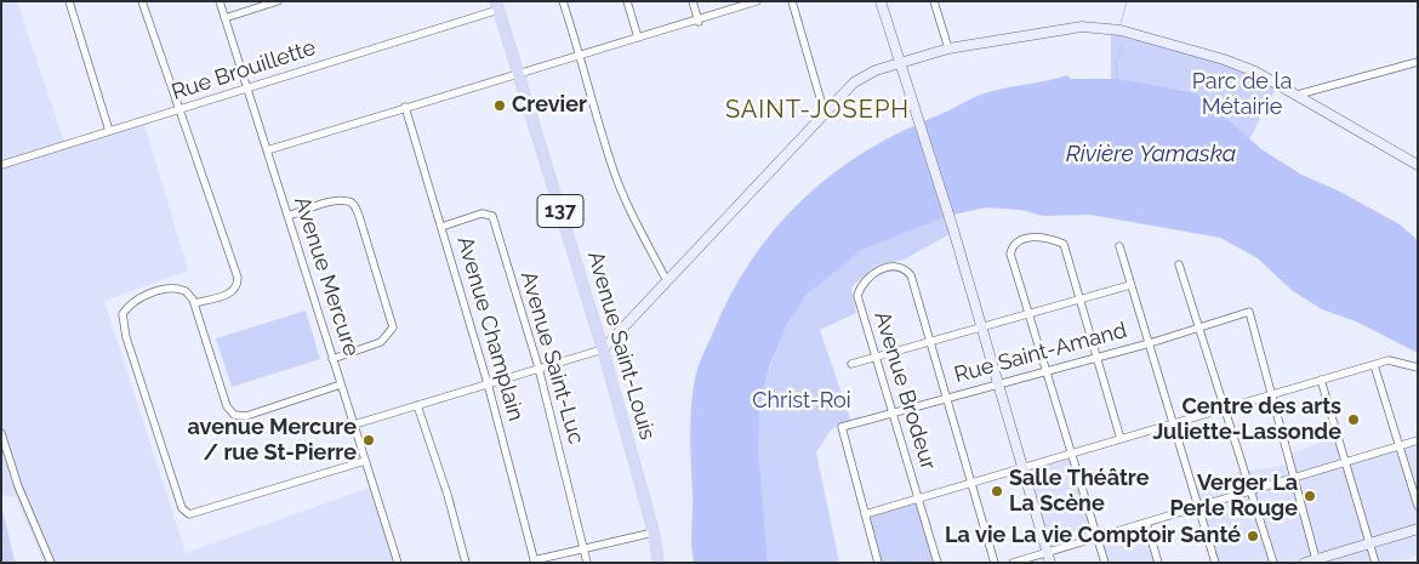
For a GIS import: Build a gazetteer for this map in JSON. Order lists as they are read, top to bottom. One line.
{"streets":{"main road":["137","Avenue Saint-Louis"],"street":["Rue Brouillette","Avenue Mercure","Avenue Champlain","Rue Saint-Amand","Avenue Saint-Luc","Avenue Brodeur"]},"crossings":[["Rue Brouillette","Avenue Mercure"],["Rue Brouillette","Avenue Saint-Louis"],["Avenue Champlain","Avenue Saint-Luc"],["Rue Saint-Amand","Avenue Brodeur"]],"districts":["SAINT-JOSEPH"],"water":["Rivière Yamaska"],"parks":["Parc de la Métairie","Christ-Roi"],"places":["Crevier","Centre des arts Juliette-Lassonde","avenue Mercure / rue St-Pierre","Salle Théâtre La Scène","Verger La Perle Rouge","La vie La vie Comptoir Santé"]}
